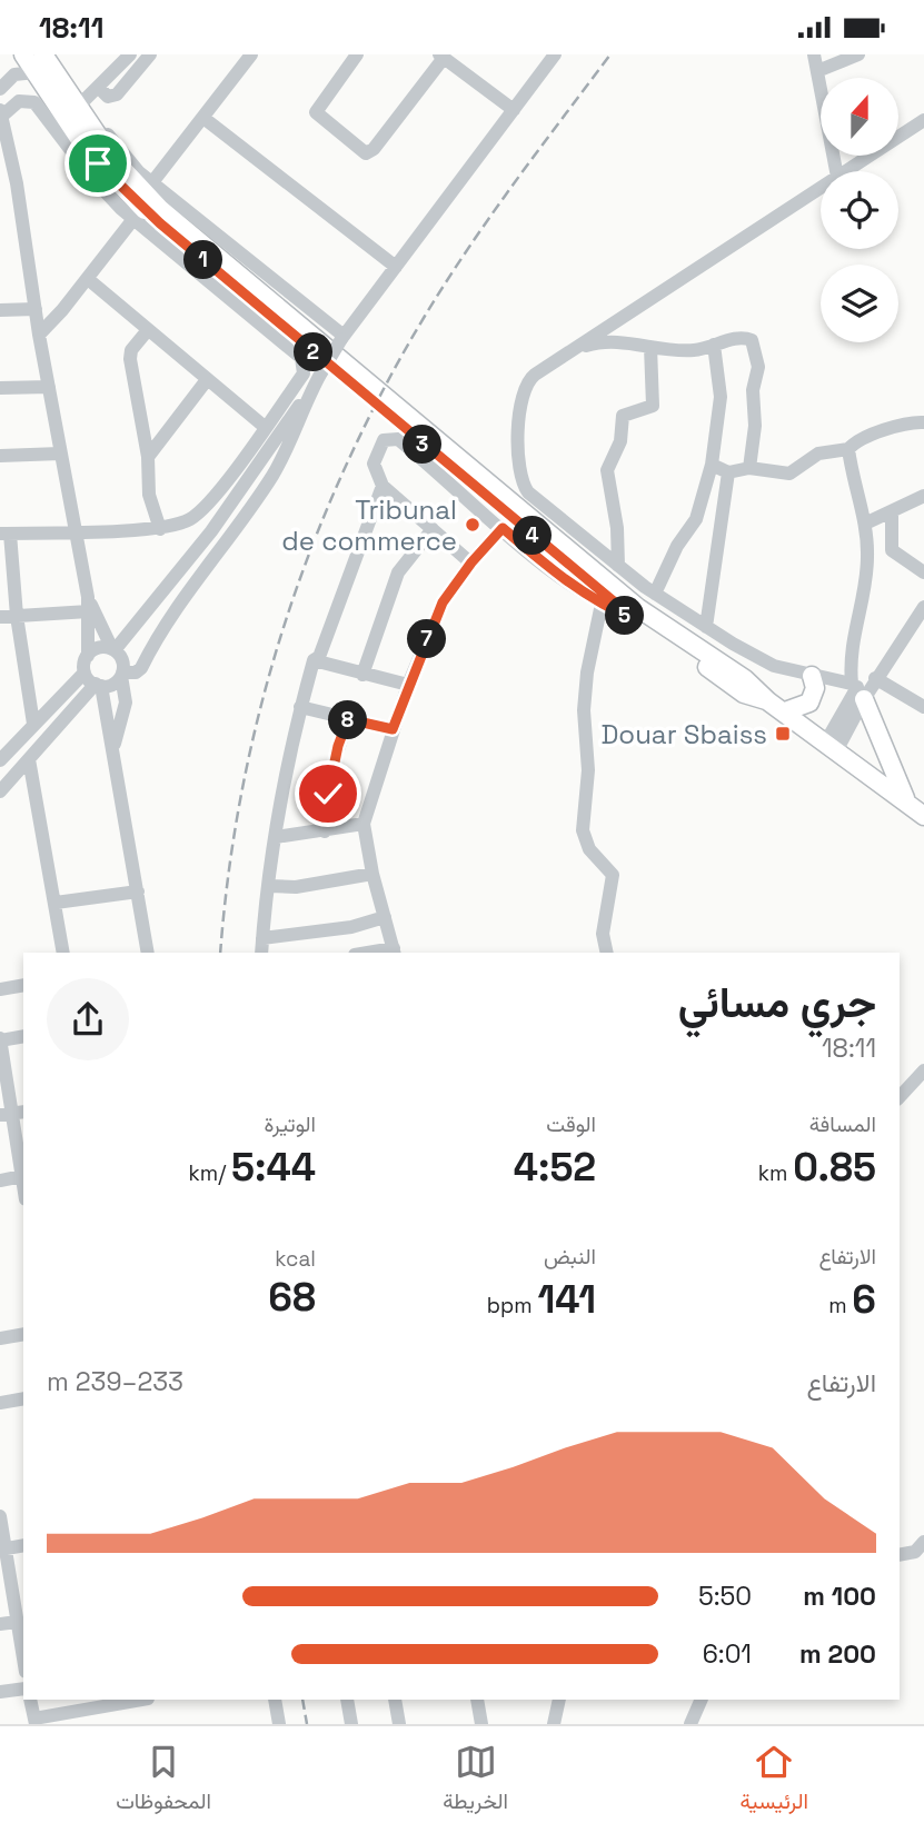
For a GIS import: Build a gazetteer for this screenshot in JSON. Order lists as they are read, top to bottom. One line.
{"places":{"other":["Tribunal de commerce"],"transit":["Douar Sbaiss"]},"north":"top","page":{"status":"18:11","pins":["1","2","3","4","5","7","8"],"heading":["جري مسائي","18:11"],"stats":[["المسافة","0.85 km"],["الوقت","4:52"],["الوتيرة","5:44 /km"],["الارتفاع","6 m"],["النبض","141 bpm"],["kcal","68"]],"chart":["الارتفاع","233–239 m"],"list":[{"name":"100 m","note":"5:50"},{"name":"200 m","note":"6:01"}],"tabs":["الرئيسية","الخريطة","المحفوظات"]}}
